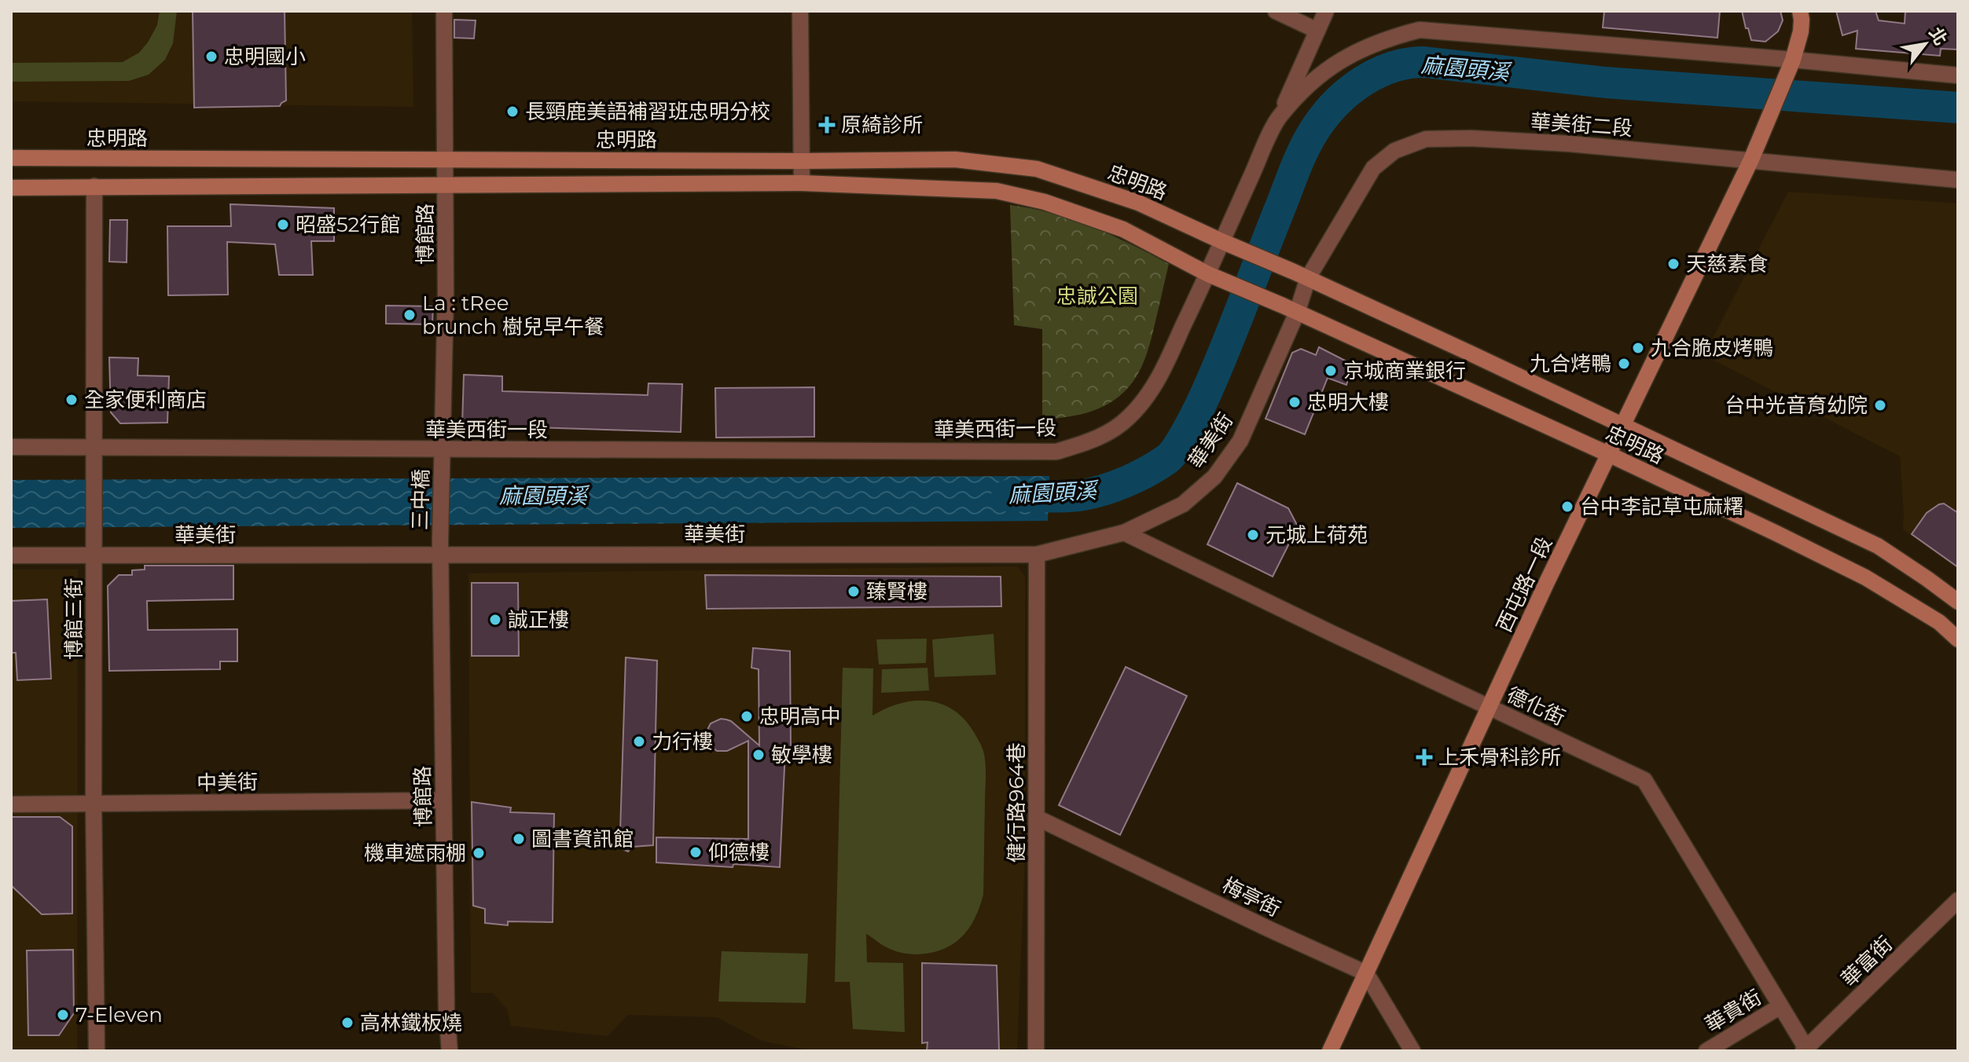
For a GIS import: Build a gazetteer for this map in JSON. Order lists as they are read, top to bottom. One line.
{"streets":{"main road":["忠明路","西屯路一段"],"street":["華美街二段","博館路","華美西街一段","華美街","三中橋","博館三街","德化街","中美街","健行路964巷","梅亭街","華富街","華貴街"]},"crossings":[["華美街二段","忠明路"],["華美街二段","華美街"],["華美街二段","西屯路一段"],["忠明路","博館路"],["忠明路","華美西街一段"],["忠明路","華美街"],["忠明路","西屯路一段"],["博館路","華美西街一段"],["博館路","華美街"],["博館路","三中橋"],["博館路","中美街"],["華美西街一段","三中橋"],["華美西街一段","西屯路一段"],["華美西街一段","博館三街"],["華美街","三中橋"],["華美街","博館三街"],["華美街","德化街"],["華美街","健行路964巷"],["西屯路一段","德化街"],["西屯路一段","梅亭街"],["博館三街","中美街"],["德化街","華富街"],["德化街","華貴街"],["健行路964巷","梅亭街"]],"water":["麻園頭溪"],"parks":["忠誠公園"],"places":{"other":["忠明國小","長頸鹿美語補習班忠明分校","昭盛52行館","天慈素食","La : tRee brunch 樹兒早午餐","九合脆皮烤鴨","九合烤鴨","京城商業銀行","全家便利商店","忠明大樓","台中光音育幼院","台中李記草屯麻糬","元城上荷苑","臻賢樓","誠正樓","忠明高中","力行樓","敏學樓","圖書資訊館","仰德樓","機車遮雨棚","7-Eleven","高林鐵板燒"],"health":["原綺診所","上禾骨科診所"]},"north":"top right"}
